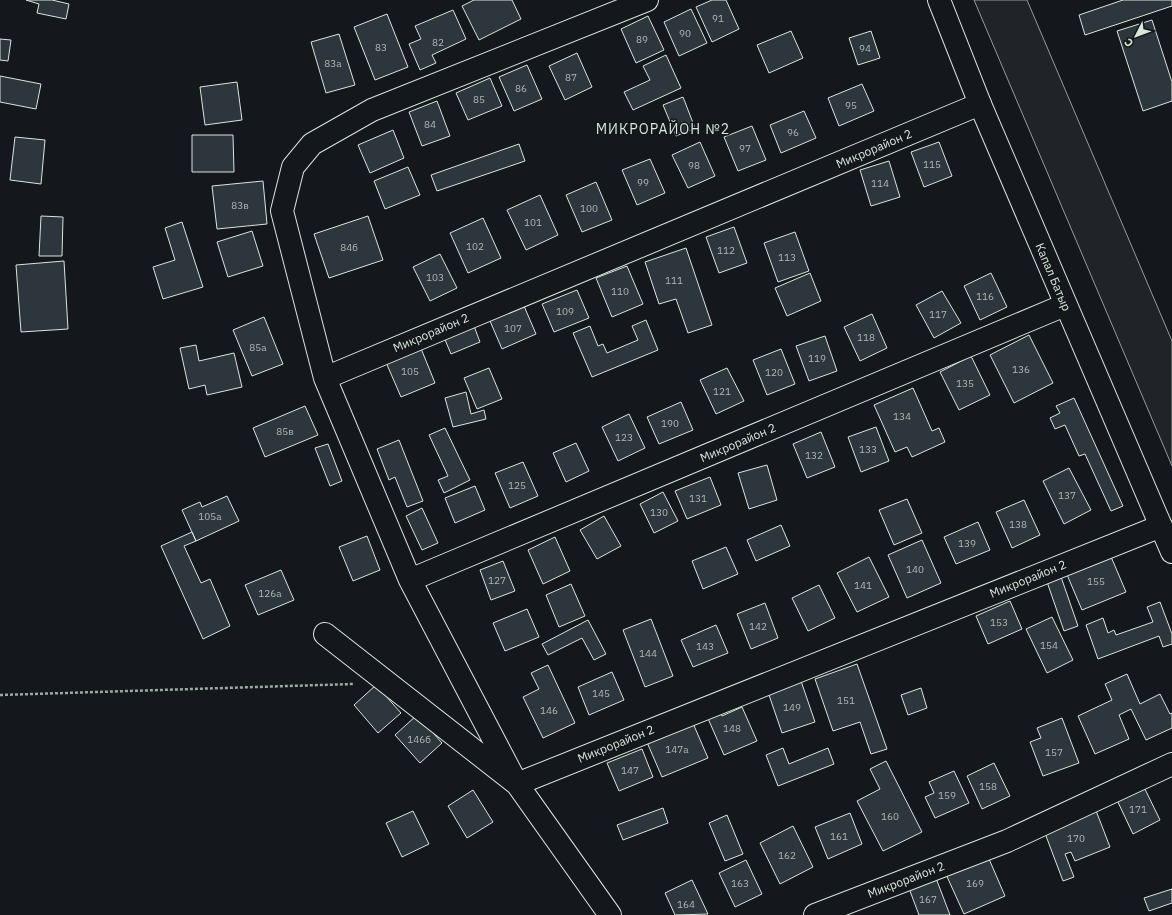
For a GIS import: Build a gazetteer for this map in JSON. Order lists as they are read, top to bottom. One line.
{"streets":{"street":["Микрорайон 2","Капал Батыр"]},"crossings":[["Микрорайон 2","Капал Батыр"]],"districts":["МИКРОРАЙОН №2"],"house_numbers":["91","90","89","82","83","94","83а","87","86","85","95","84","96","97","115","98","99","114","83в","100","101","102","84б","112","113","103","111","110","116","109","117","107","118","85а","119","136","105","120","135","121","134","190","85в","123","133","132","125","137","131","130","105а","138","139","140","127","155","141","126а","153","142","154","143","144","145","151","149","146","148","146б","147а","157","147","158","159","171","160","161","170","162","163","169","167","164"],"north":"bottom left"}
